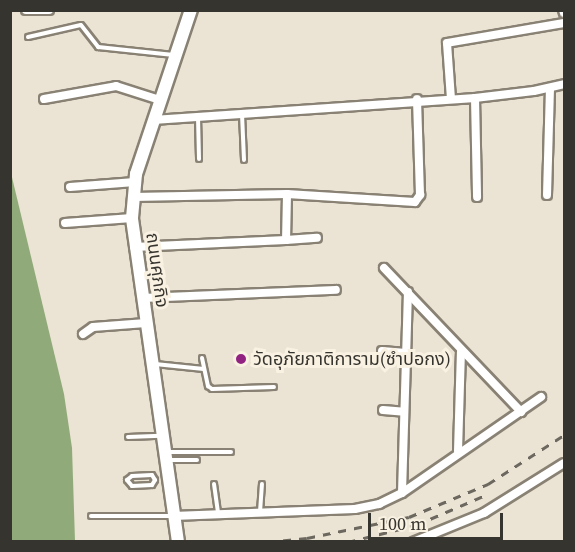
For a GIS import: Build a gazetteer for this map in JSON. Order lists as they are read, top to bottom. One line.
{"streets":{"main road":["ถนนศุภกิจ"]},"places":["วัดอุภัยภาติการาม(ซำปอกง)"],"scale_bar":"100 m"}
